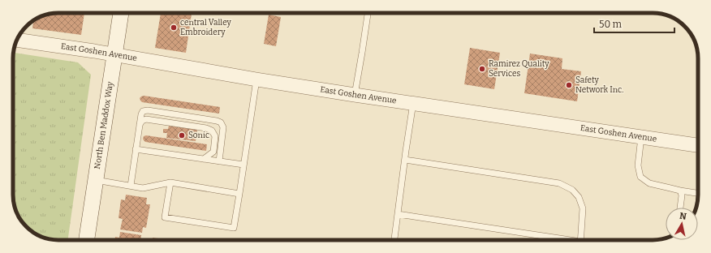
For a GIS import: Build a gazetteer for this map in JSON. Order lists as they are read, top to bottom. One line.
{"streets":{"main road":["North Ben Maddox Way"],"street":["East Goshen Avenue"]},"crossings":[["East Goshen Avenue","North Ben Maddox Way"]],"places":["central Valley Embroidery","Ramirez Quality Services","Safety Network Inc.","Sonic"],"scale_bar":"50 m","north":"top"}
